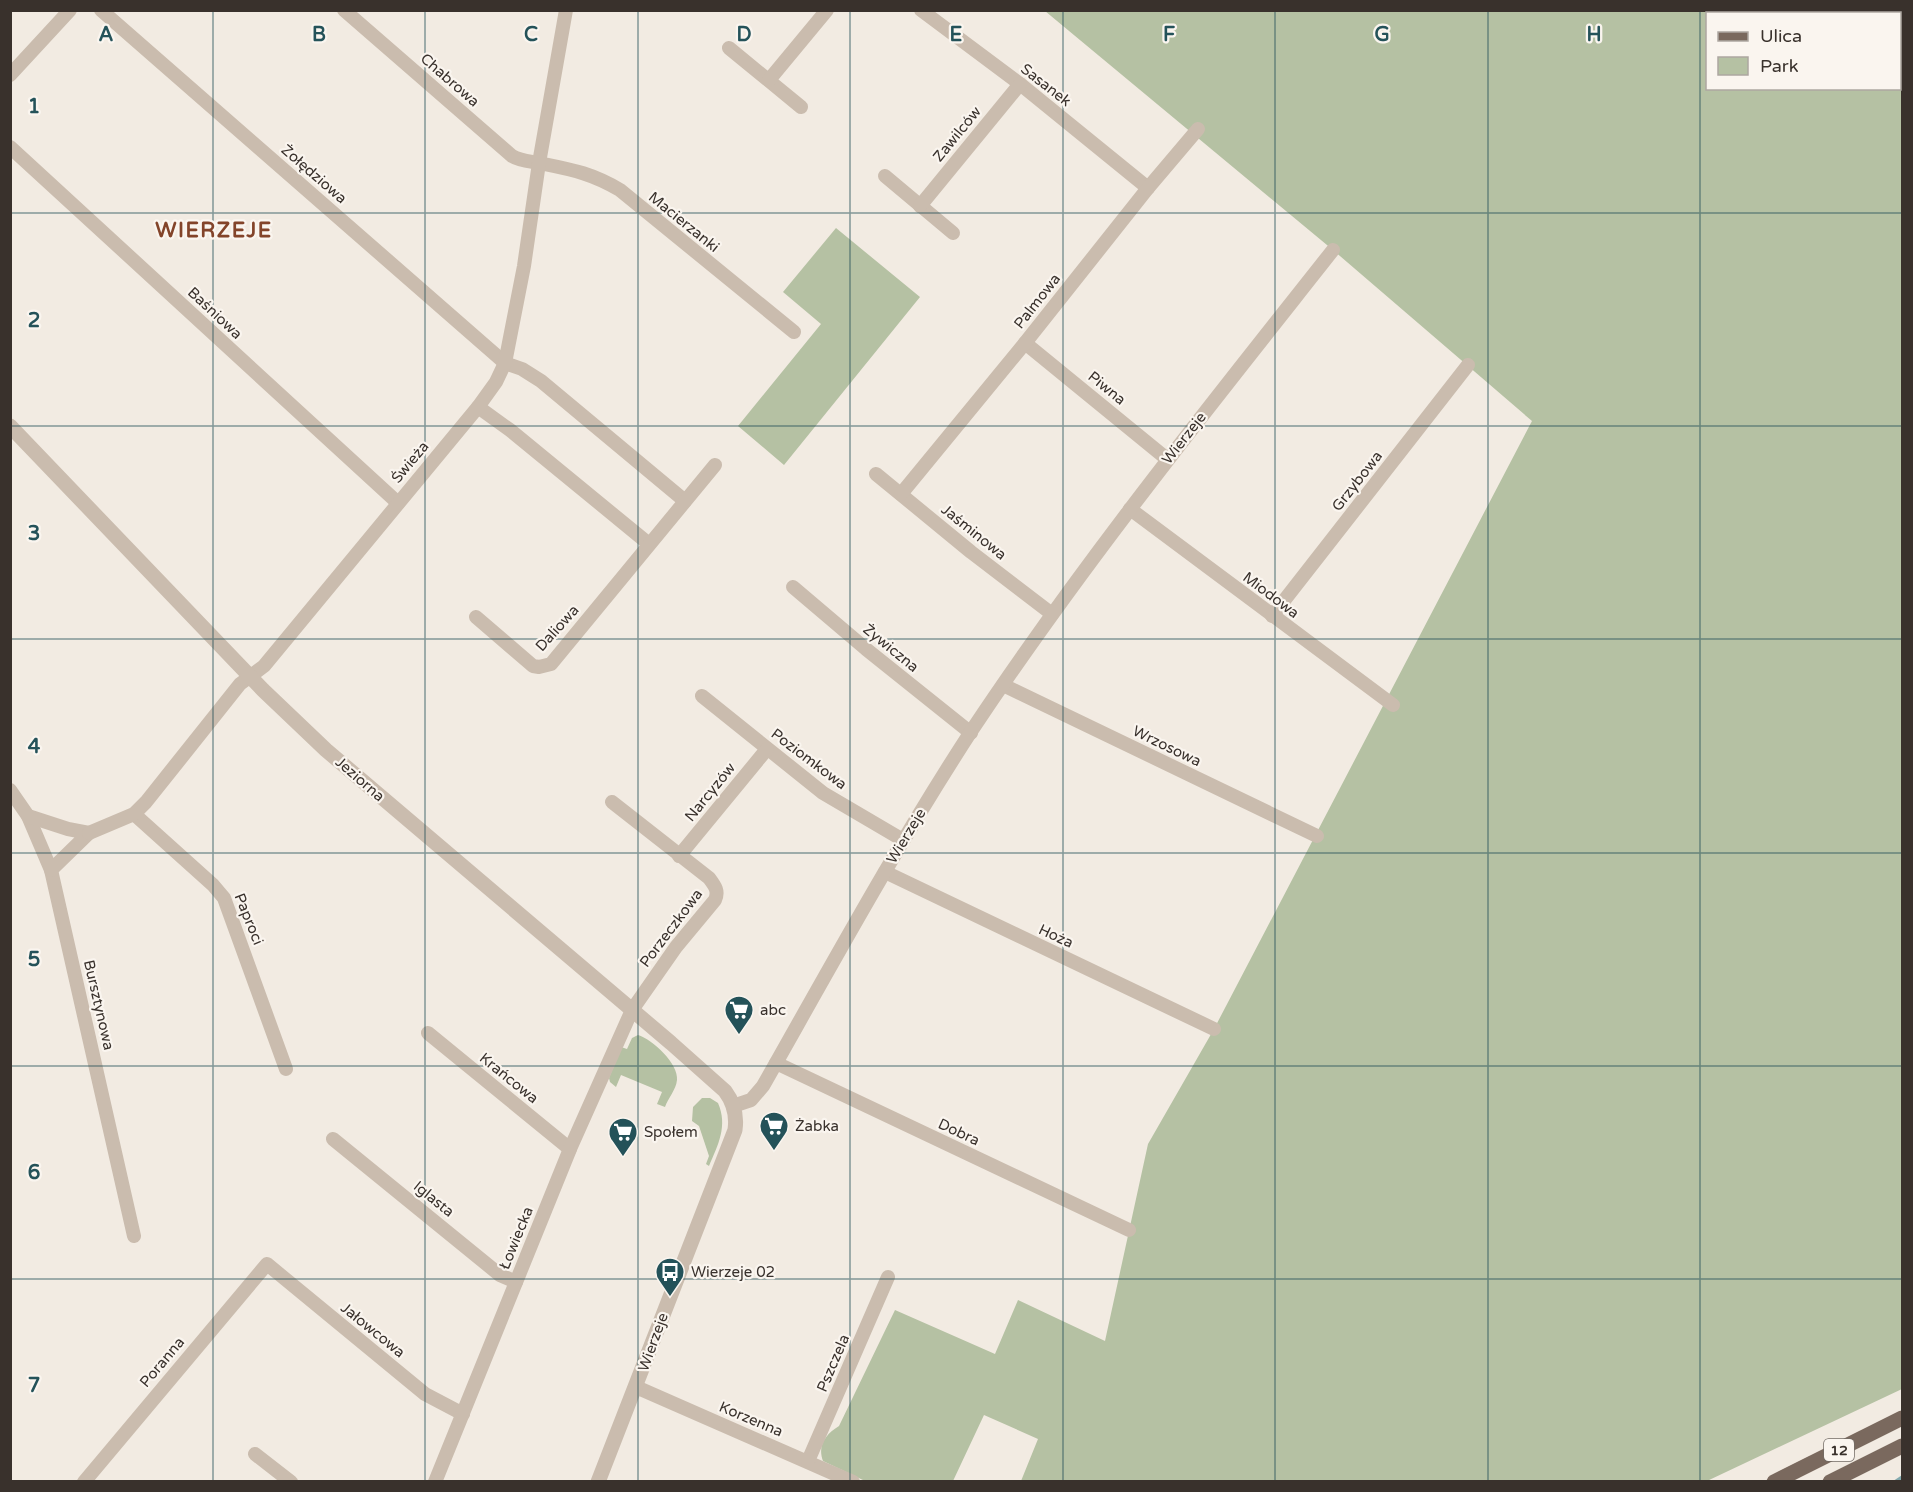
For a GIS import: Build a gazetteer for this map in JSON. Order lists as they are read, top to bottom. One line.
{"streets":{"main road":["12"],"street":["Chabrowa","Sasanek","Zawilców","Żołędziowa","Macierzanki","Palmowa","Baśniowa","Piwna","Wierzeje","Świeża","Grzybowa","Jaśminowa","Miodowa","Daliowa","Żywiczna","Wrzosowa","Poziomkowa","Jeziorna","Narcyzów","Paproci","Porzeczkowa","Hoża","Bursztynowa","Krańcowa","Dobra","Iglasta","Łowiecka","Jałowcowa","Poranna","Pszczela","Korzenna"]},"crossings":[["Chabrowa","Macierzanki"],["Chabrowa","Świeża"],["Sasanek","Zawilców"],["Sasanek","Palmowa"],["Żołędziowa","Świeża"],["Macierzanki","Świeża"],["Palmowa","Piwna"],["Palmowa","Jaśminowa"],["Baśniowa","Świeża"],["Piwna","Wierzeje"],["Wierzeje","Jaśminowa"],["Wierzeje","Miodowa"],["Wierzeje","Żywiczna"],["Wierzeje","Wrzosowa"],["Wierzeje","Poziomkowa"],["Wierzeje","Jeziorna"],["Wierzeje","Hoża"],["Wierzeje","Dobra"],["Wierzeje","Korzenna"],["Świeża","Jeziorna"],["Świeża","Paproci"],["Świeża","Bursztynowa"],["Grzybowa","Miodowa"],["Poziomkowa","Narcyzów"],["Jeziorna","Porzeczkowa"],["Jeziorna","Łowiecka"],["Narcyzów","Porzeczkowa"],["Porzeczkowa","Łowiecka"],["Krańcowa","Łowiecka"],["Iglasta","Łowiecka"],["Łowiecka","Jałowcowa"],["Jałowcowa","Poranna"],["Pszczela","Korzenna"]],"districts":["WIERZEJE"],"places":{"supermarket":["abc","Żabka","Społem"],"bus stop":["Wierzeje 02"]},"legend":["Ulica","Park"],"grid":{"columns":["A","B","C","D","E","F","G","H"],"rows":["1","2","3","4","5","6","7"]}}
